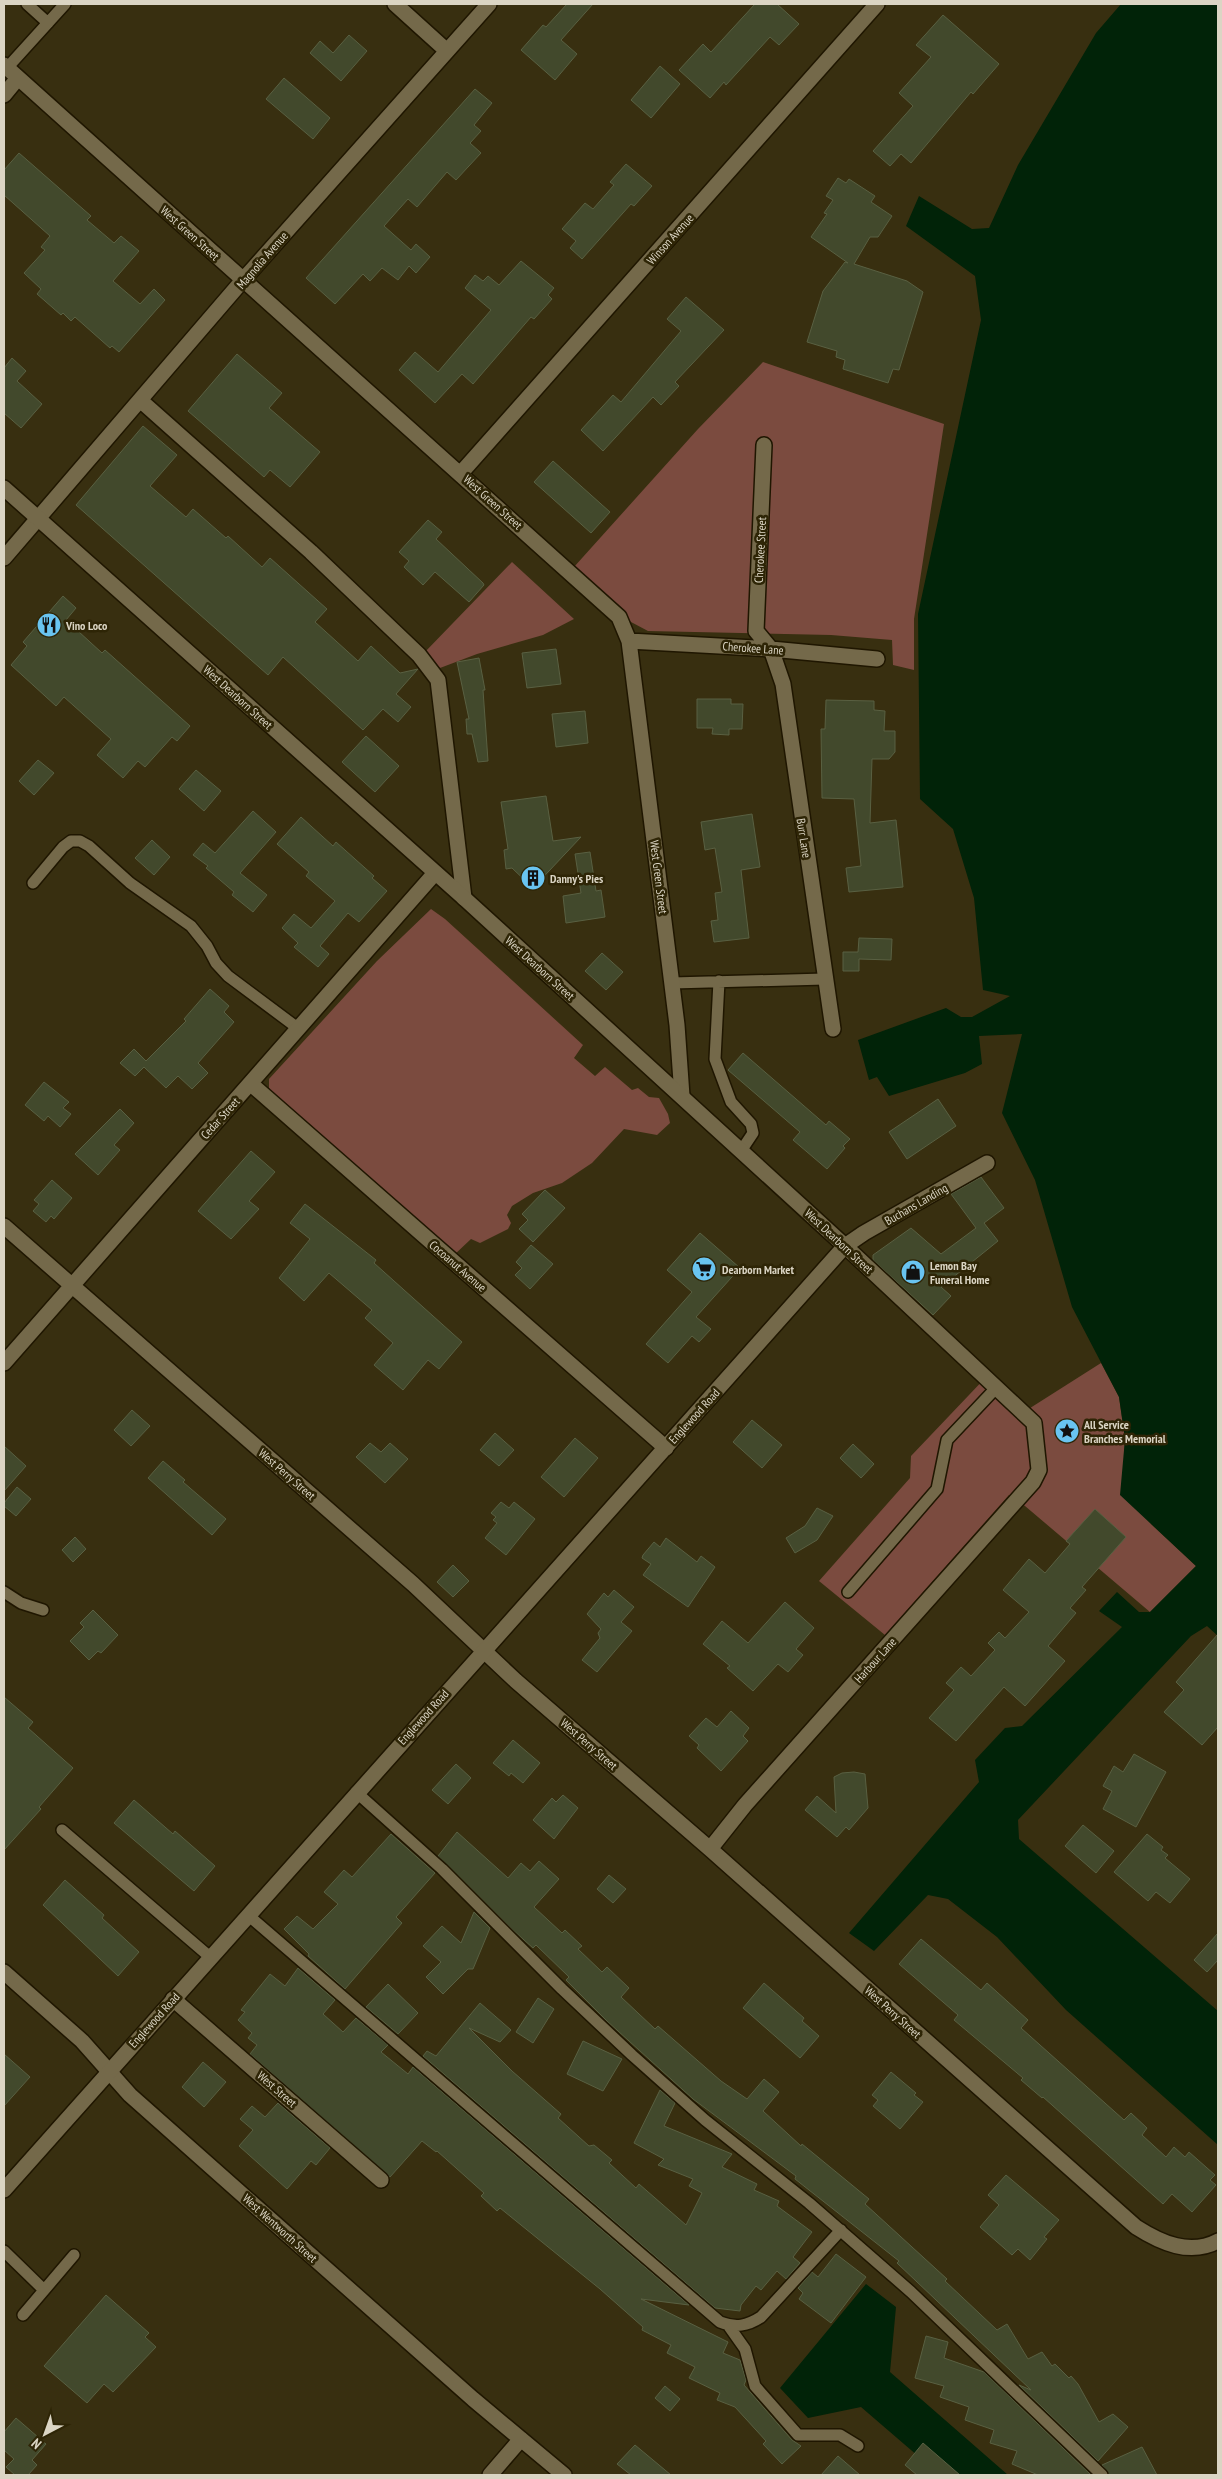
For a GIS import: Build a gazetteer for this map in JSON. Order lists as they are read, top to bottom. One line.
{"streets":{"street":["West Green Street","Winson Avenue","Magnolia Avenue","Cherokee Street","Cherokee Lane","West Dearborn Street","Burr Lane","Cedar Street","Buchans Landing","Cocoanut Avenue","Englewood Road","West Perry Street","Harbour Lane","West Street","West Wentworth Street"]},"crossings":[["West Green Street","Winson Avenue"],["West Green Street","Magnolia Avenue"],["West Green Street","Cherokee Lane"],["West Green Street","West Dearborn Street"],["Magnolia Avenue","West Dearborn Street"],["Cherokee Street","Cherokee Lane"],["Cherokee Street","Burr Lane"],["Cherokee Lane","Burr Lane"],["West Dearborn Street","Cedar Street"],["West Dearborn Street","Buchans Landing"],["West Dearborn Street","Englewood Road"],["West Dearborn Street","Harbour Lane"],["Cedar Street","Cocoanut Avenue"],["Cedar Street","West Perry Street"],["Buchans Landing","Englewood Road"],["Cocoanut Avenue","Englewood Road"],["Englewood Road","West Perry Street"],["Englewood Road","West Street"],["Englewood Road","West Wentworth Street"],["West Perry Street","Harbour Lane"]],"places":{"restaurant":["Vino Loco"],"building":["Danny's Pies"],"supermarket":["Dearborn Market"],"shop":["Lemon Bay Funeral Home"],"place":["All Service Branches Memorial"]},"north":"bottom left"}
